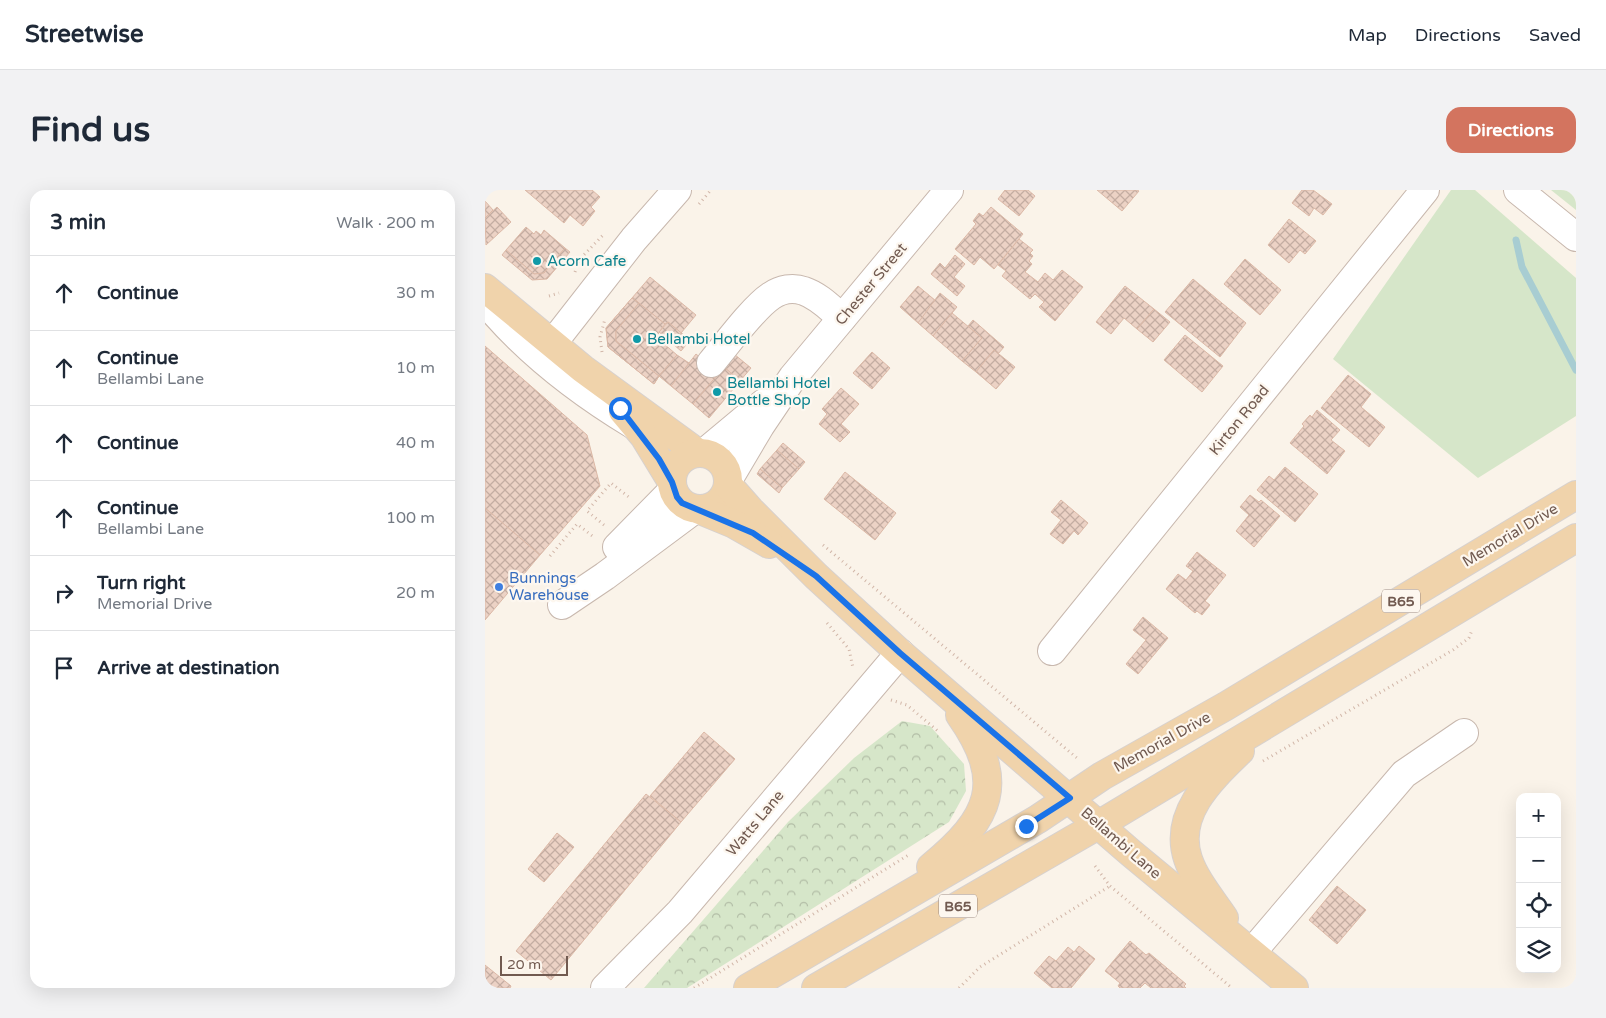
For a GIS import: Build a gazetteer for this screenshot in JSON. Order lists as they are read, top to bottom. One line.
{"streets":{"main road":["Memorial Drive","B65","Bellambi Lane"],"street":["Chester Street","Kirton Road","Watts Lane"]},"crossings":[["Memorial Drive","Bellambi Lane"],["B65","Bellambi Lane"],["Watts Lane","Bellambi Lane"]],"places":["Acorn Cafe","Bellambi Hotel","Bellambi Hotel Bottle Shop","Bunnings Warehouse"],"scale_bar":"20 m","page":{"header":"Streetwise","nav":["Map","Directions","Saved"],"buttons":"Directions","title":"Find us","heading":["3 min","Walk · 200 m"],"list":[["Continue","30 m"],["Continue","Bellambi Lane","10 m"],["Continue","40 m"],["Continue","Bellambi Lane","100 m"],["Turn right","Memorial Drive","20 m"],"Arrive at destination"],"map_buttons":["+","−"],"scale":"20 m"}}
